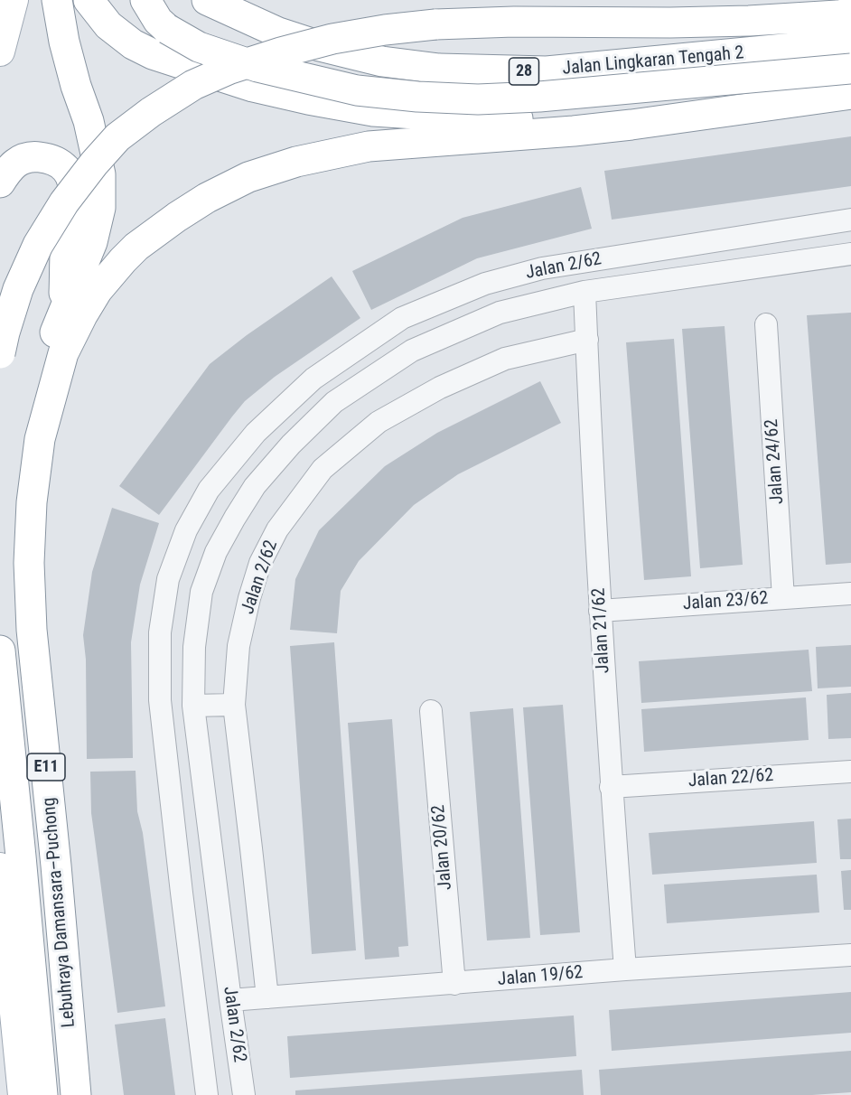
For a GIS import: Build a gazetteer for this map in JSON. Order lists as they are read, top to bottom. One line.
{"streets":{"highway":["Jalan Lingkaran Tengah 2","28","E11","Lebuhraya Damansara–Puchong"],"street":["Jalan 2/62","Jalan 24/62","Jalan 23/62","Jalan 21/62","Jalan 22/62","Jalan 20/62","Jalan 19/62"]},"crossings":[["Jalan 2/62","Jalan 21/62"],["Jalan 2/62","Jalan 19/62"],["Jalan 24/62","Jalan 23/62"],["Jalan 23/62","Jalan 21/62"],["Jalan 21/62","Jalan 22/62"],["Jalan 21/62","Jalan 19/62"],["Jalan 20/62","Jalan 19/62"]]}
